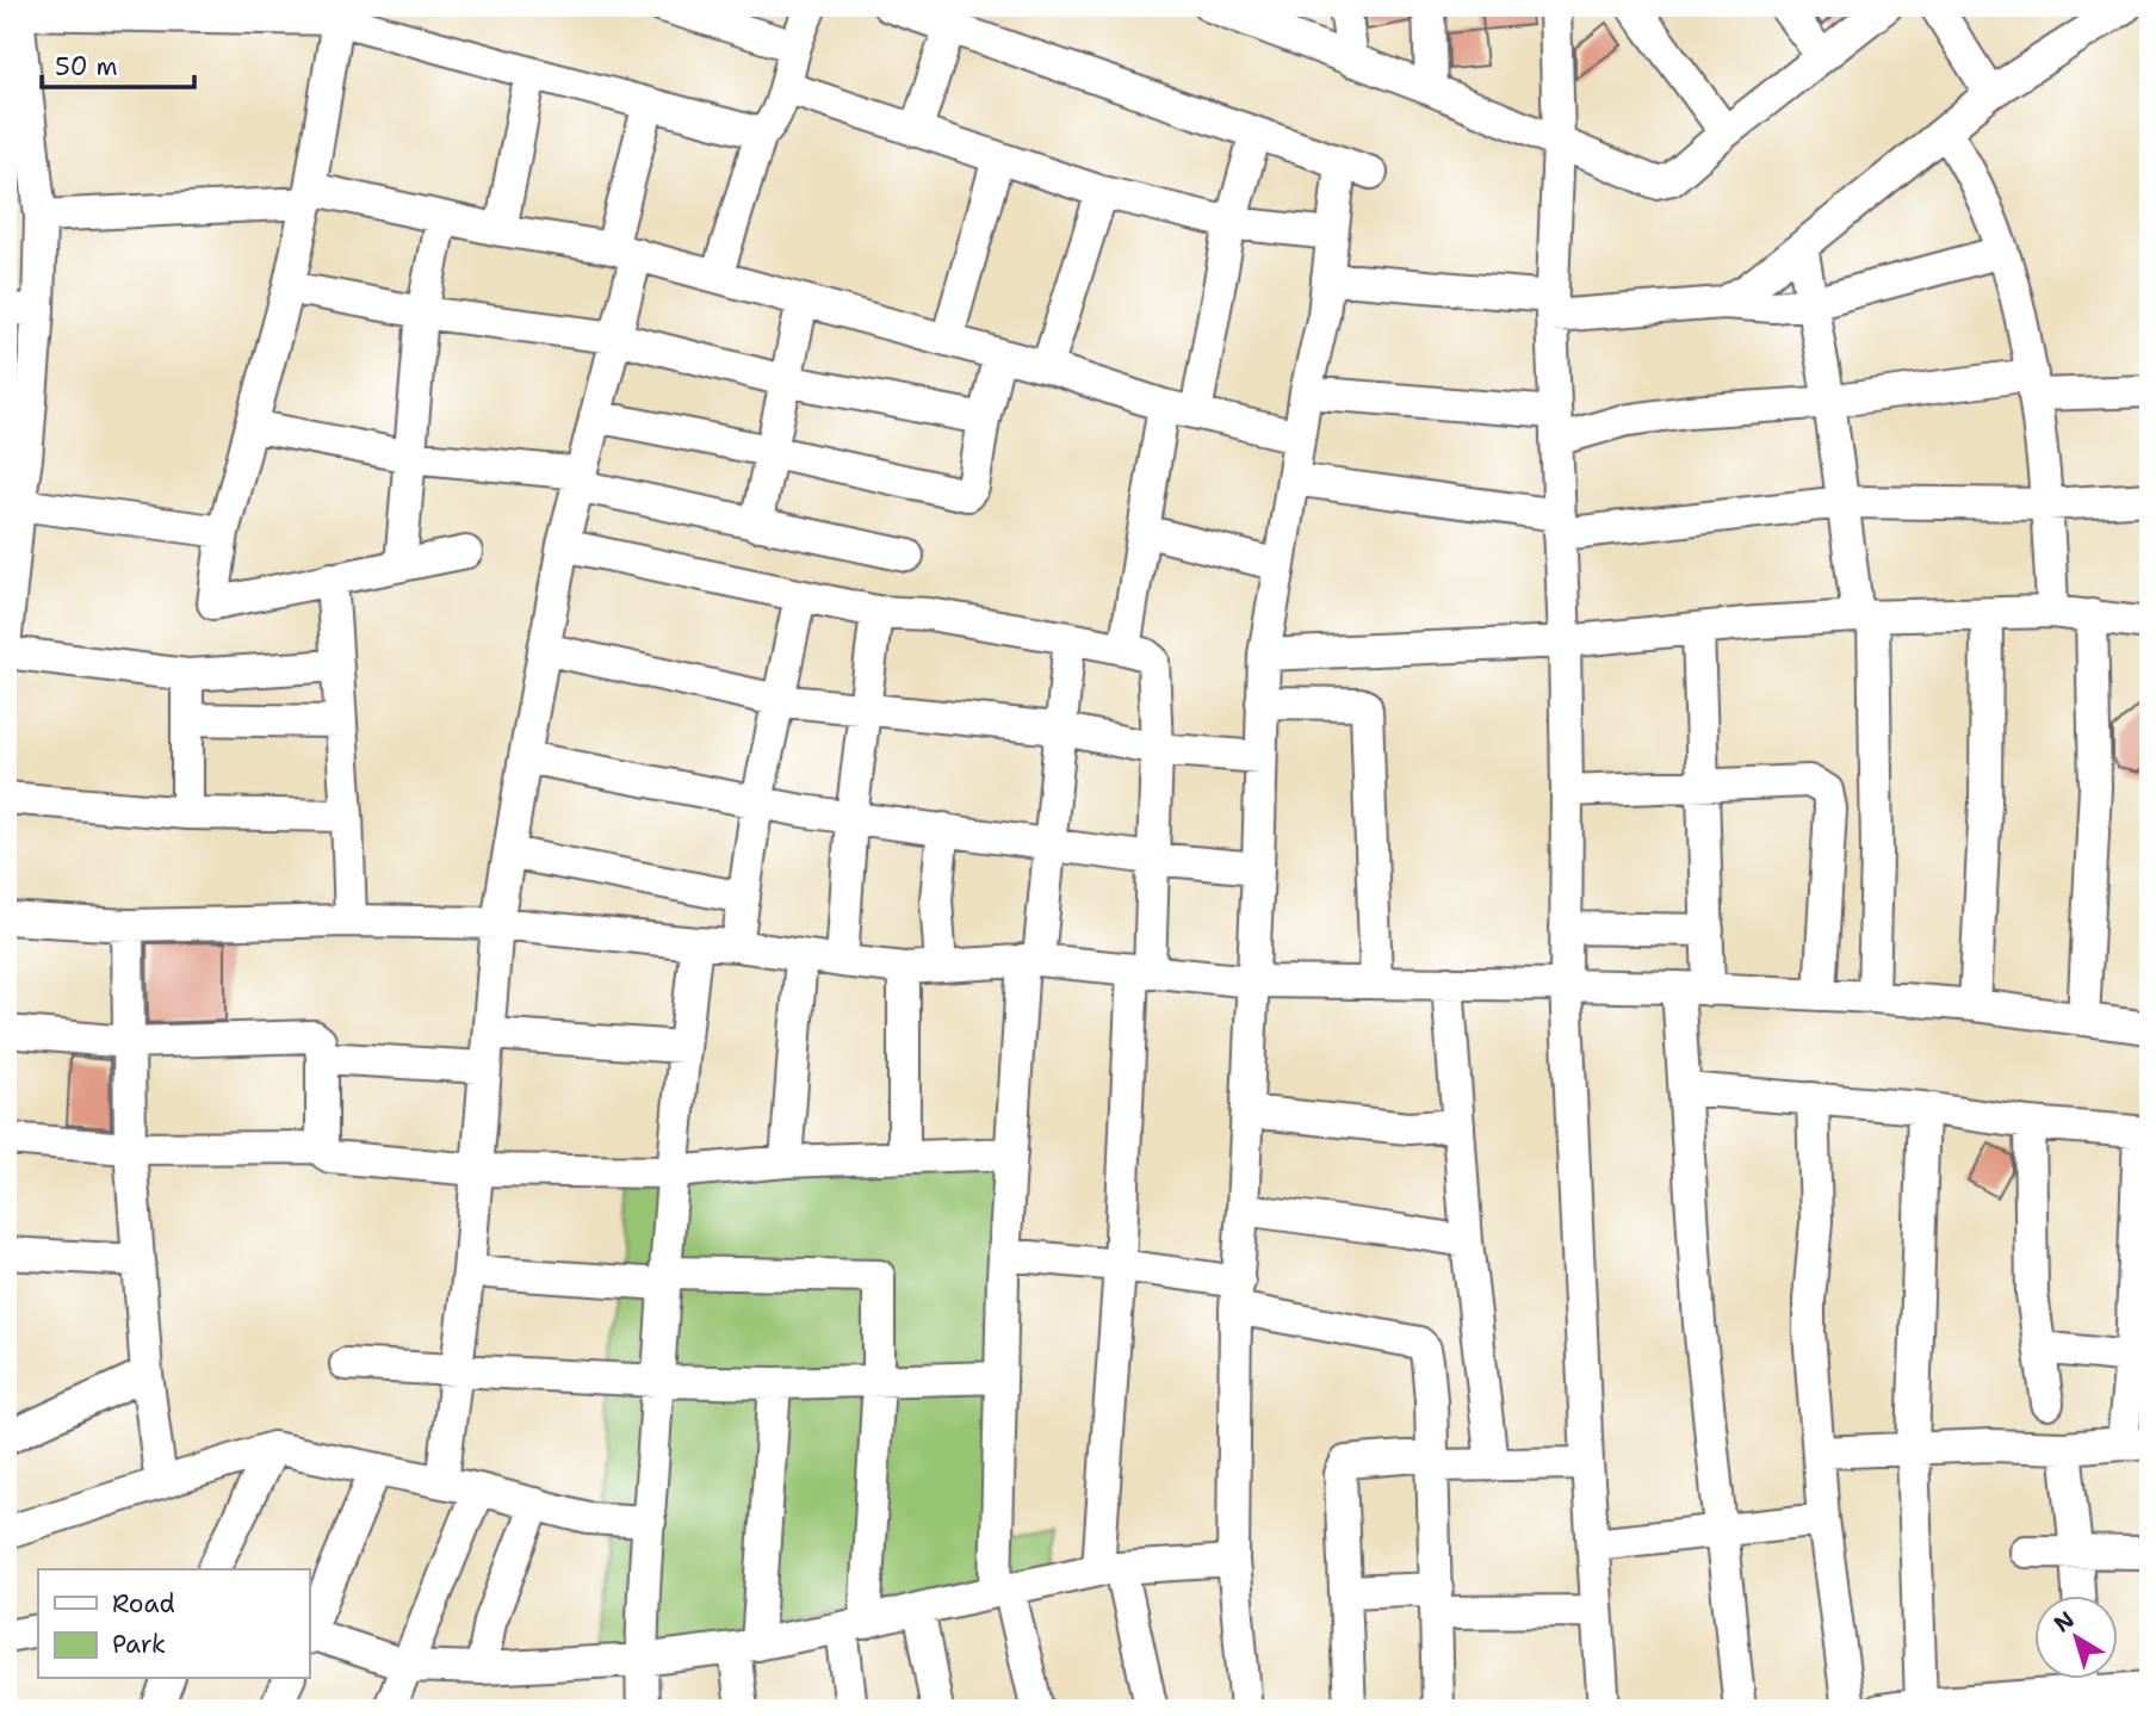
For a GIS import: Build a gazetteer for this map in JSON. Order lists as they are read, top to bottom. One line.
{"legend":["Road","Park"],"scale_bar":"50 m","north":"top left"}
